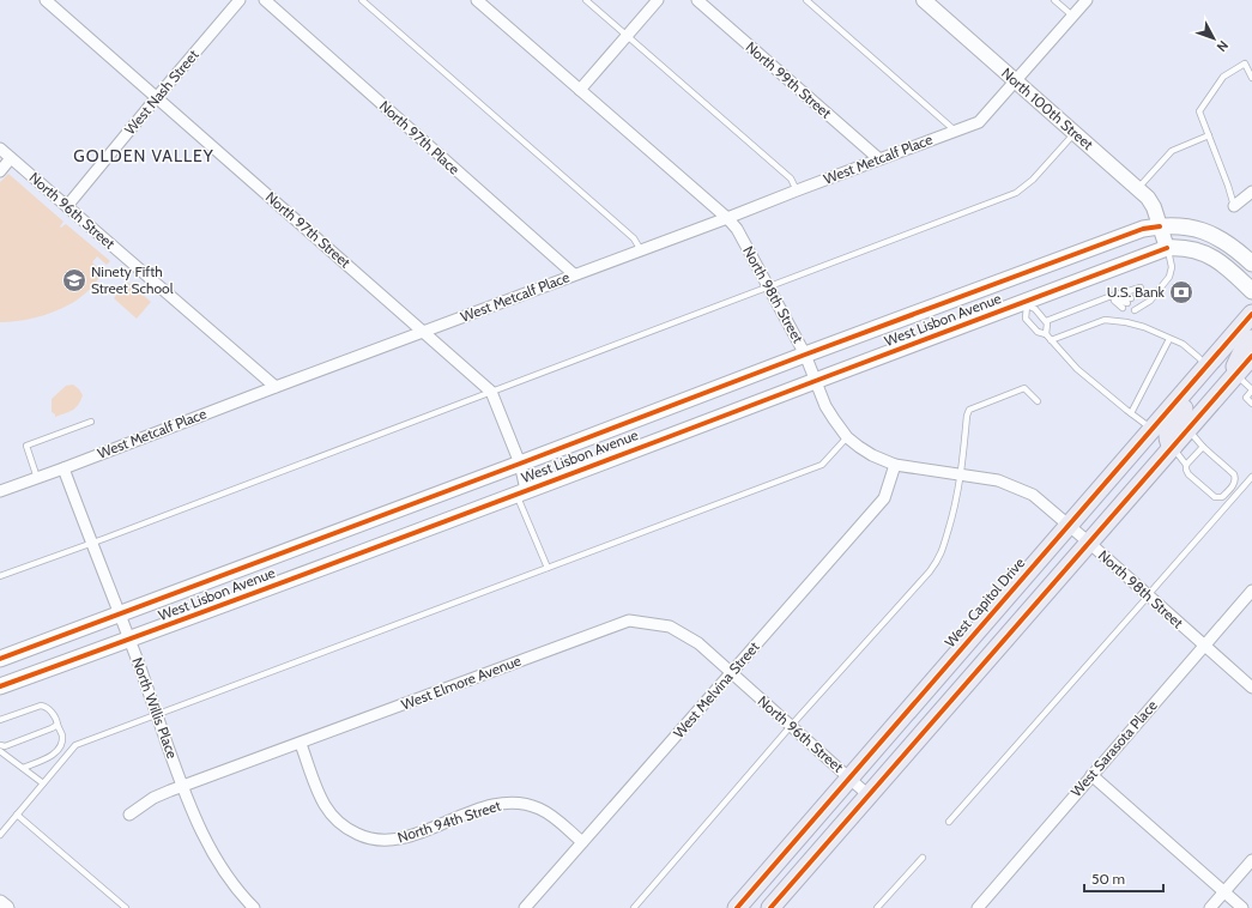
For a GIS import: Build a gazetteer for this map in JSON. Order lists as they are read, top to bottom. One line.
{"streets":{"main road":["West Lisbon Avenue","West Capitol Drive"],"street":["North 99th Street","West Nash Street","North 100th Street","North 97th Place","West Metcalf Place","North 96th Street","North 97th Street","North 98th Street","West Elmore Avenue","West Melvina Street","North Willis Place","West Sarasota Place","North 94th Street"]},"crossings":[["North 99th Street","West Metcalf Place"],["West Nash Street","North 96th Street"],["West Nash Street","North 97th Street"],["North 100th Street","West Metcalf Place"],["North 100th Street","West Lisbon Avenue"],["North 97th Place","West Metcalf Place"],["West Metcalf Place","North 96th Street"],["West Metcalf Place","North 97th Street"],["West Metcalf Place","North 98th Street"],["West Metcalf Place","North Willis Place"],["North 96th Street","West Capitol Drive"],["North 96th Street","West Elmore Avenue"],["North 96th Street","West Melvina Street"],["North 97th Street","West Lisbon Avenue"],["North 98th Street","West Lisbon Avenue"],["North 98th Street","West Capitol Drive"],["North 98th Street","West Melvina Street"],["North 98th Street","West Sarasota Place"],["West Lisbon Avenue","North Willis Place"],["West Elmore Avenue","West Melvina Street"],["West Elmore Avenue","North Willis Place"],["West Elmore Avenue","North 94th Street"],["West Melvina Street","North 94th Street"]],"districts":["GOLDEN VALLEY"],"places":{"school or university":["Ninety Fifth Street School"],"bank":["U.S. Bank"]},"scale_bar":"50 m","north":"bottom right"}
